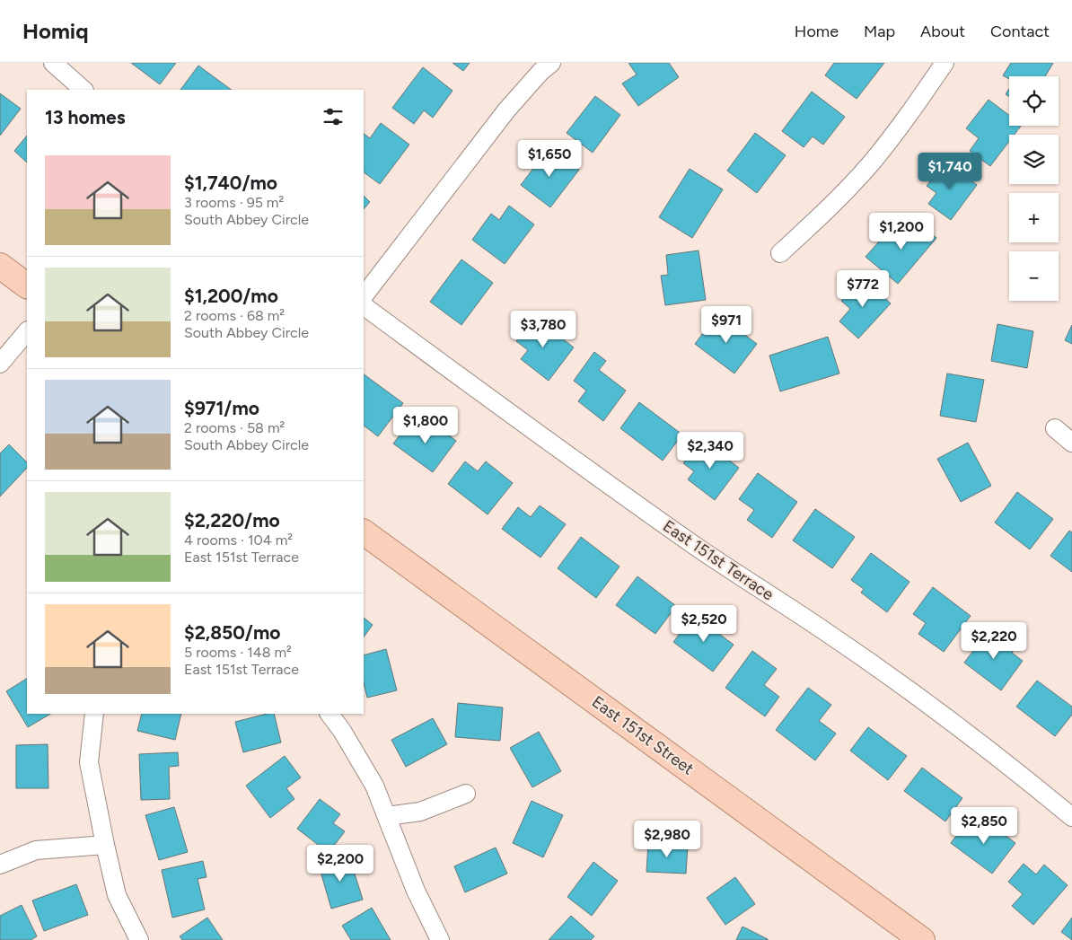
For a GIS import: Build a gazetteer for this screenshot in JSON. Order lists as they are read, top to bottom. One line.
{"streets":{"main road":["East 151st Street"],"street":["East 151st Terrace"]},"page":{"header":"Homiq","nav":["Home","Map","About","Contact"],"map_buttons":["+","−"],"heading":"13 homes","price":["$1,650","$1,740","$1,200","$772","$971","$3,780","$1,800","$2,340","$2,520","$2,220","$2,850","$2,980","$2,200"],"list":[{"name":"$1,740/mo","note":"3 rooms · 95 m² · South Abbey Circle"},{"name":"$1,200/mo","note":"2 rooms · 68 m² · South Abbey Circle"},{"name":"$971/mo","note":"2 rooms · 58 m² · South Abbey Circle"},{"name":"$2,220/mo","note":"4 rooms · 104 m² · East 151st Terrace"},{"name":"$2,850/mo","note":"5 rooms · 148 m² · East 151st Terrace"}]}}
